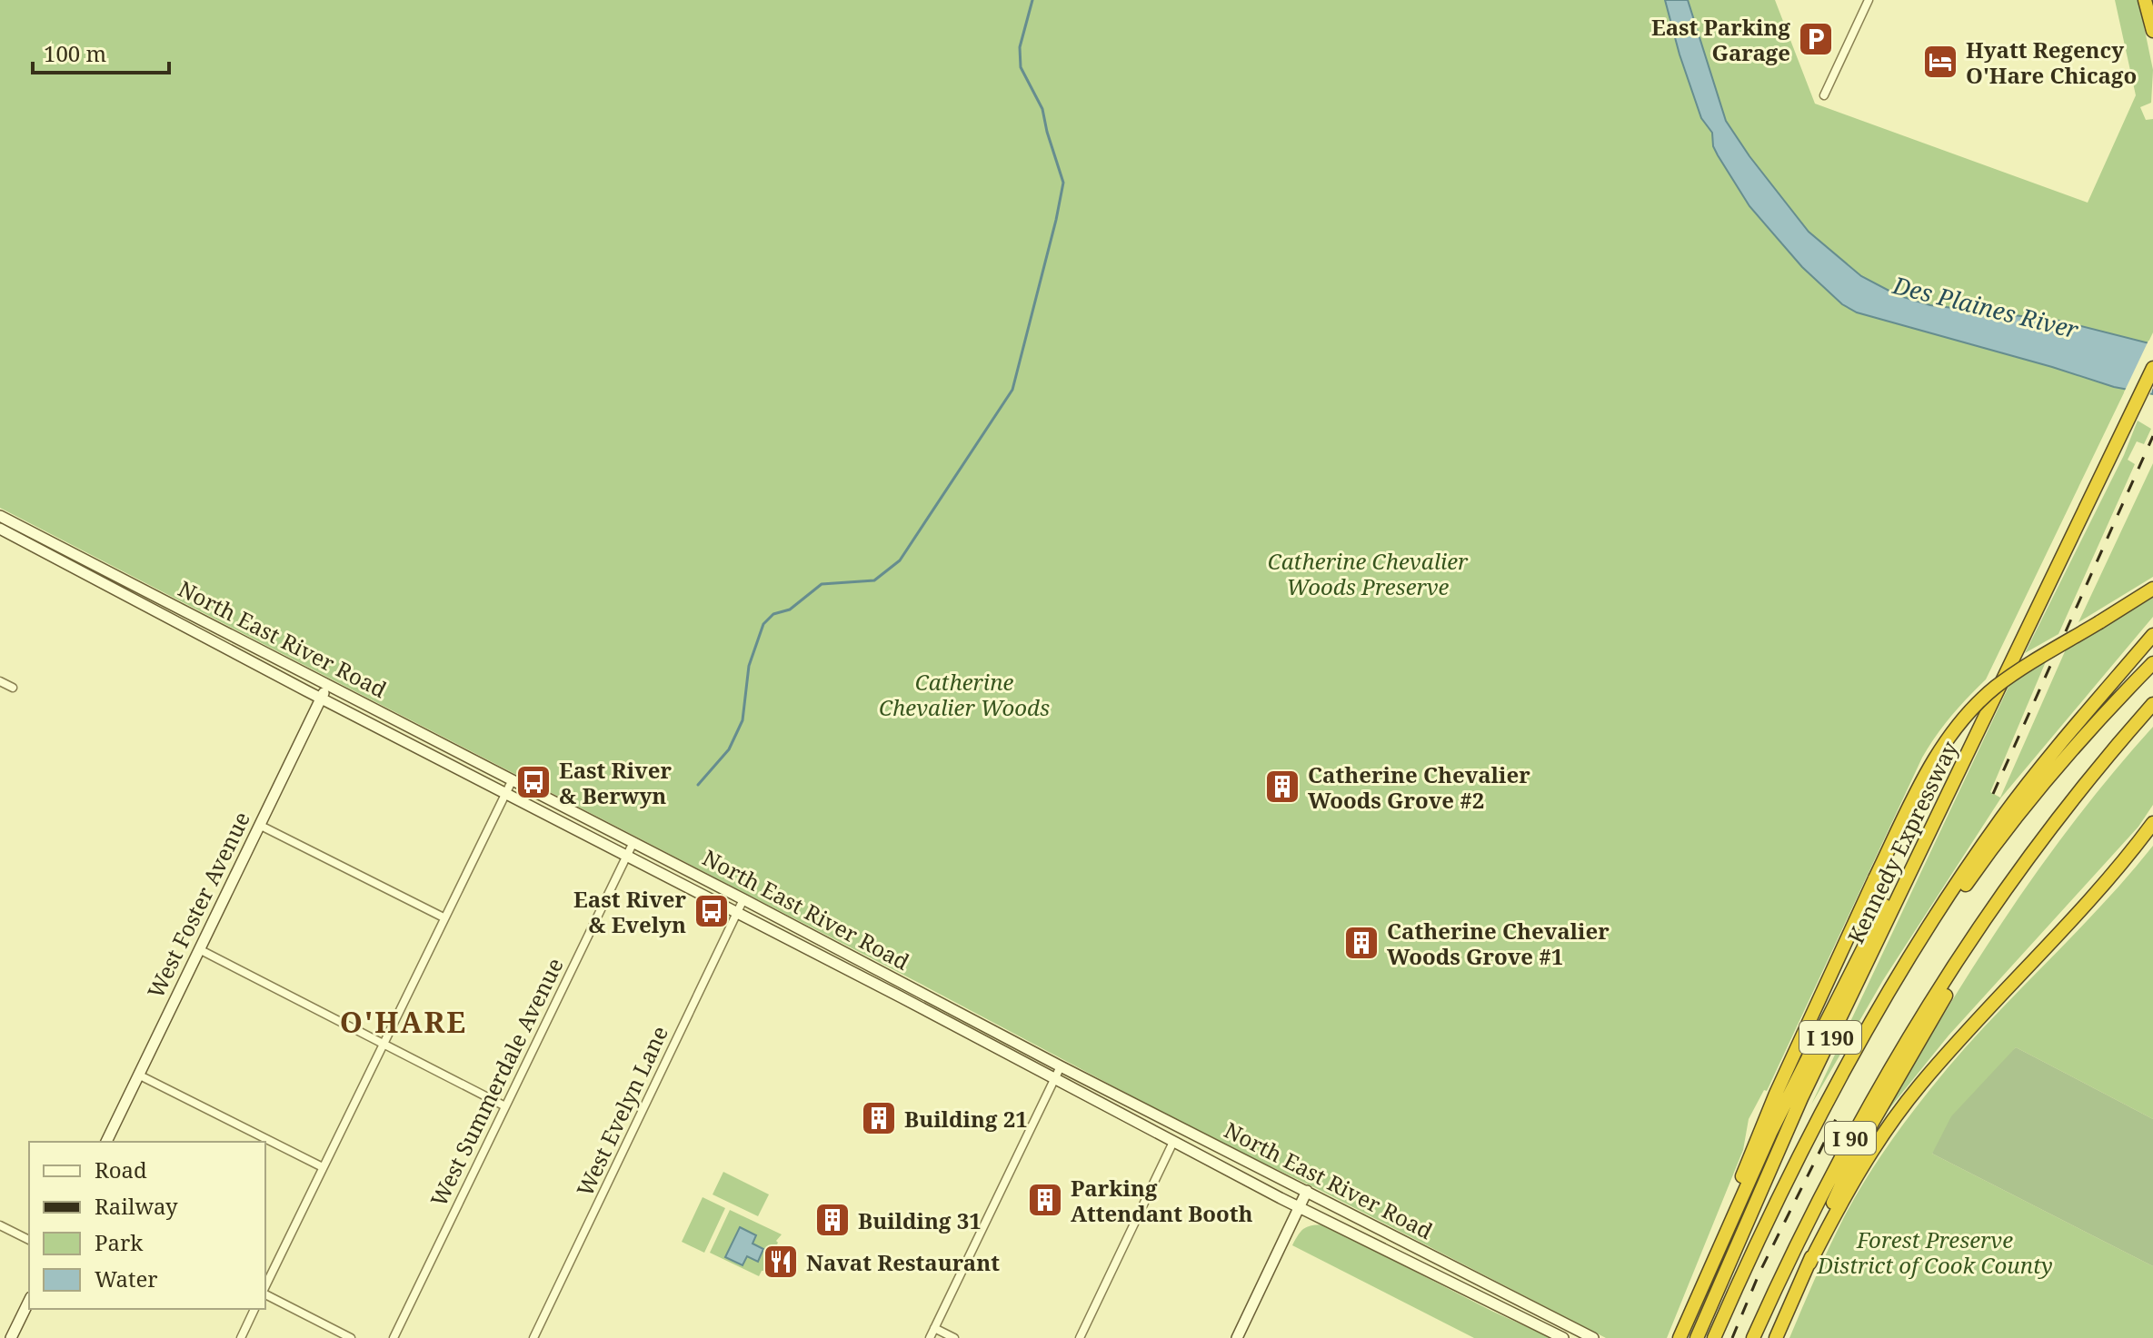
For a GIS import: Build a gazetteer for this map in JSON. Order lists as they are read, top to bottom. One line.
{"streets":{"highway":["Kennedy Expressway","I 190","I 90"],"main road":["North East River Road","West Foster Avenue"],"street":["West Summerdale Avenue","West Evelyn Lane"]},"crossings":[["North East River Road","West Foster Avenue"],["North East River Road","West Summerdale Avenue"],["North East River Road","West Evelyn Lane"]],"districts":["O'HARE"],"water":["Des Plaines River"],"parks":["Catherine Chevalier Woods Preserve","Catherine Chevalier Woods","Forest Preserve District of Cook County"],"places":{"parking":["East Parking Garage"],"hotel":["Hyatt Regency O'Hare Chicago"],"bus stop":["East River & Berwyn","East River & Evelyn"],"building":["Catherine Chevalier Woods Grove #2","Catherine Chevalier Woods Grove #1","Building 21","Parking Attendant Booth","Building 31"],"restaurant":["Navat Restaurant"]},"legend":["Road","Railway","Park","Water"],"scale_bar":"100 m"}
